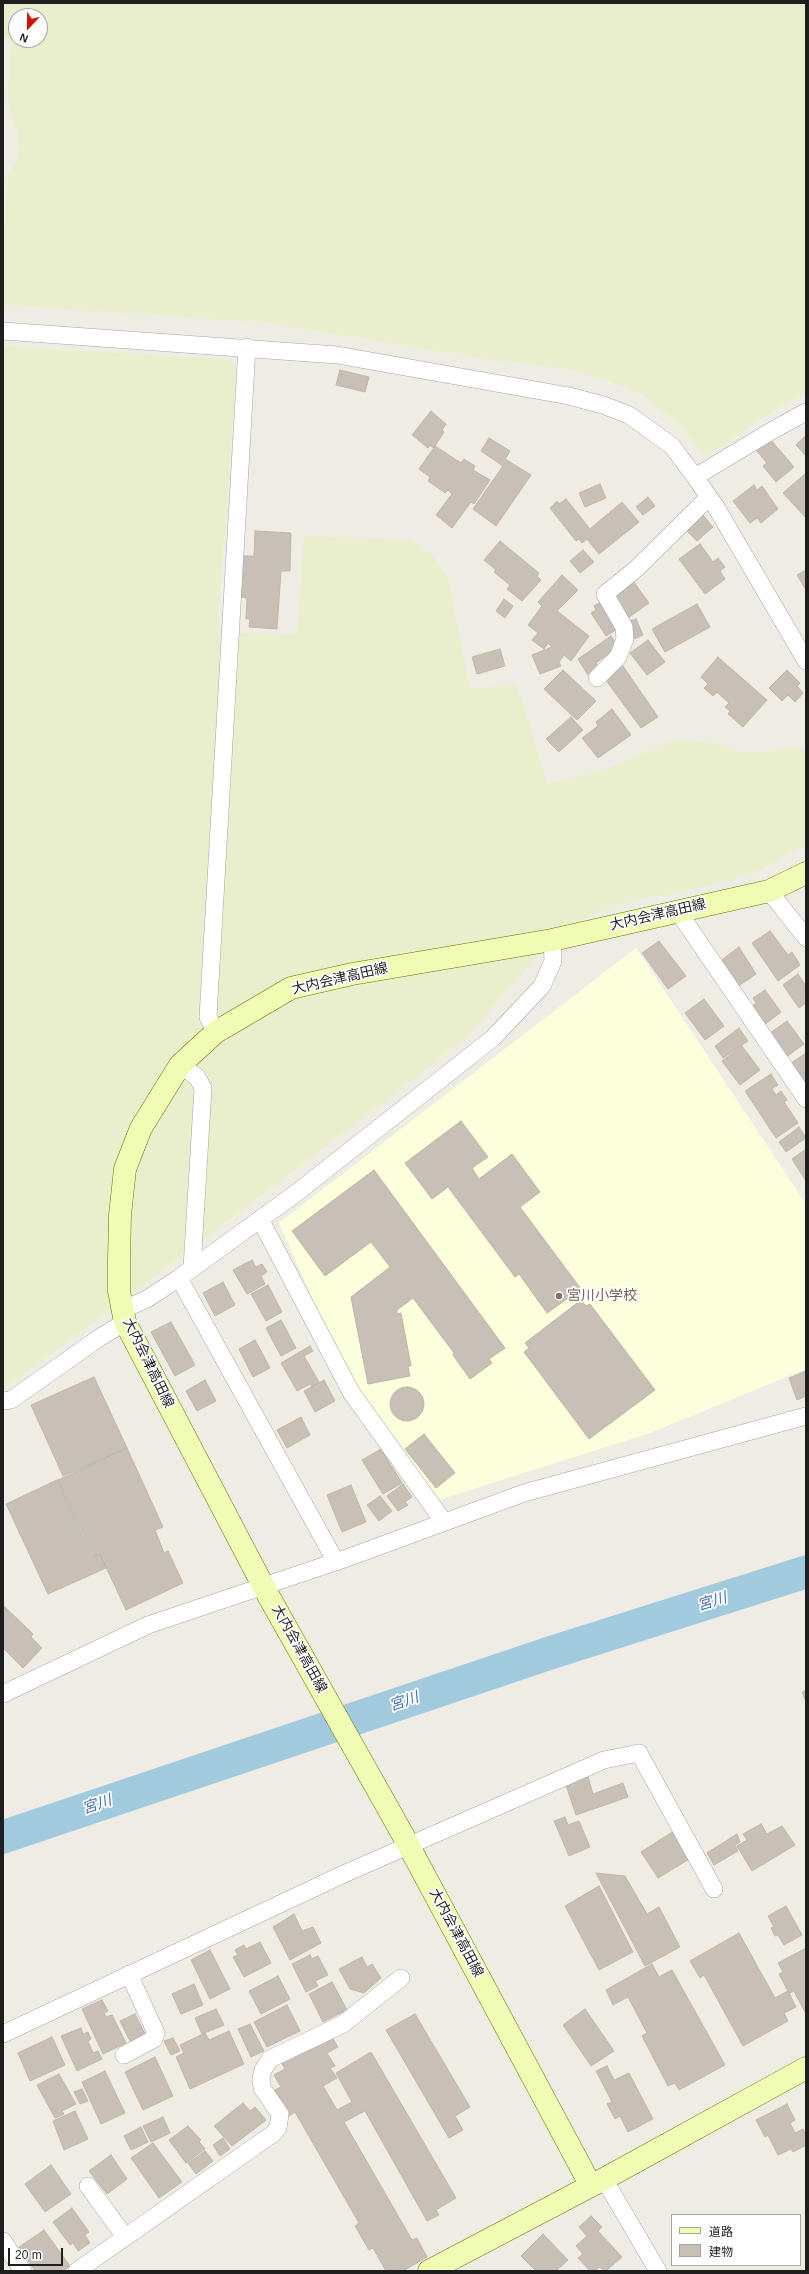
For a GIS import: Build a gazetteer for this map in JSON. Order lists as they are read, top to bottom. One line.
{"streets":{"main road":["大内会津高田線"]},"water":["宮川"],"places":["宮川小学校"],"legend":["道路","建物"],"scale_bar":"20 m","north":"bottom"}
